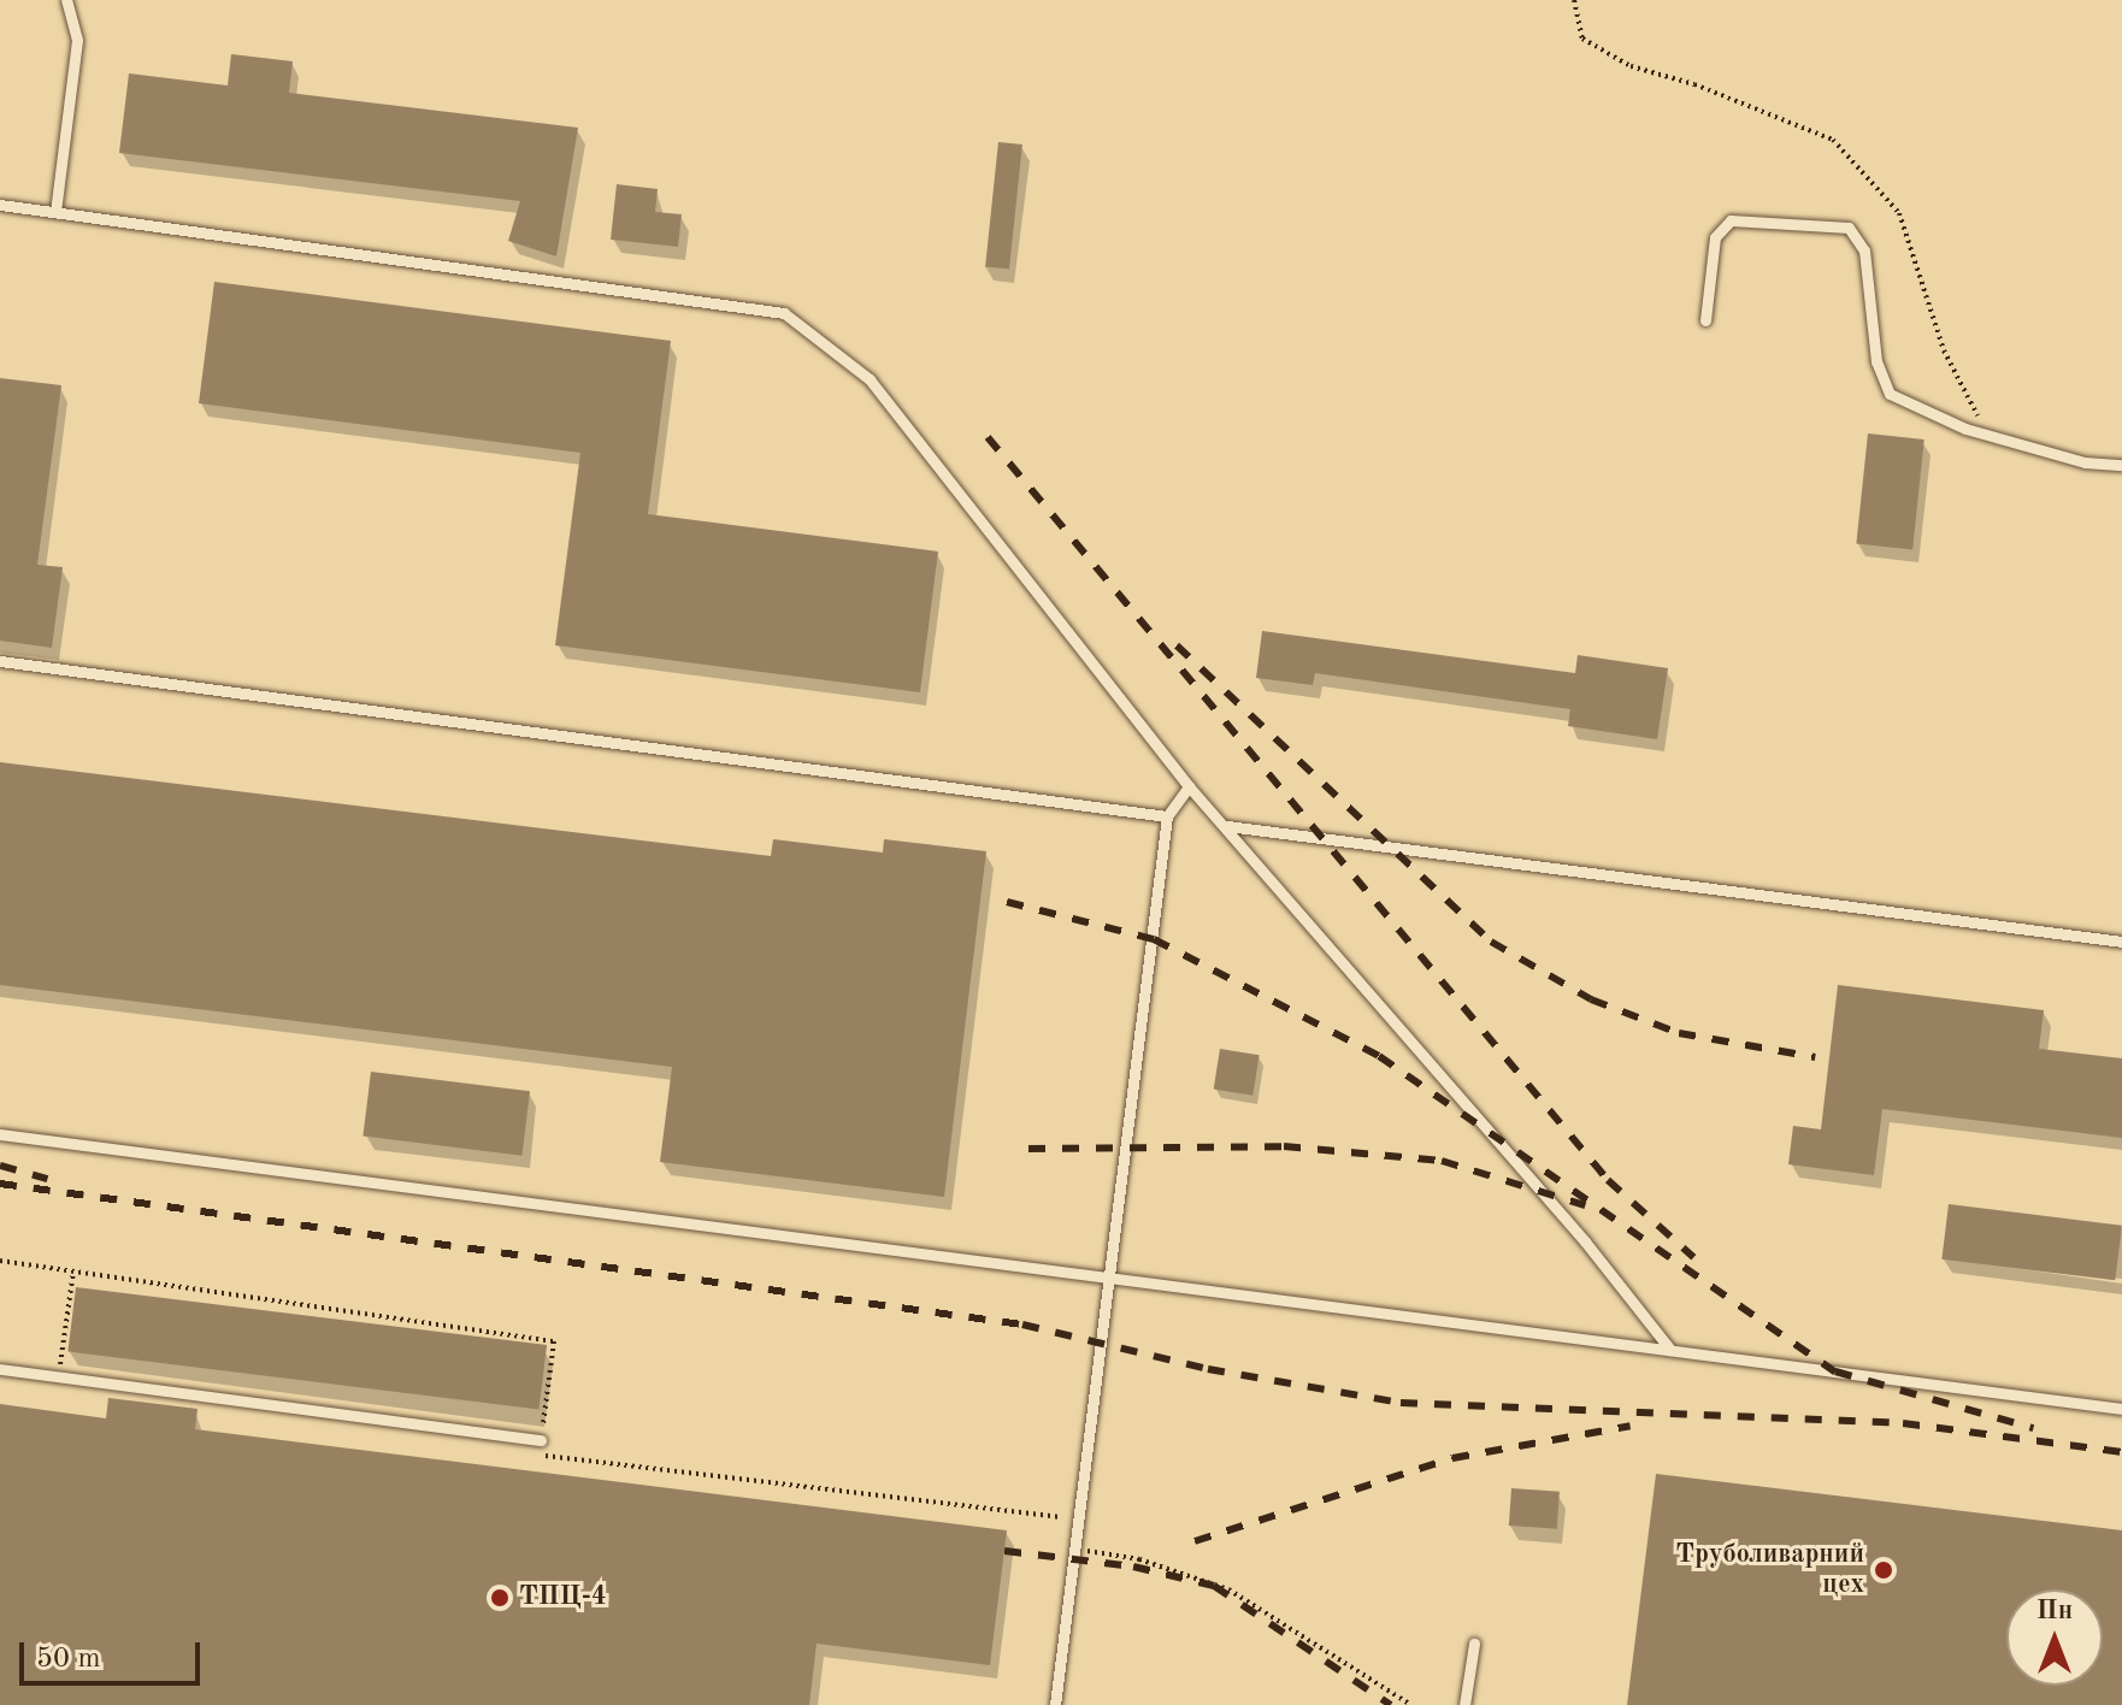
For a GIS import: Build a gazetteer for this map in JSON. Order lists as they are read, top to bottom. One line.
{"places":["Труболиварний цех","ТПЦ-4"],"scale_bar":"50 m","north":"top"}
